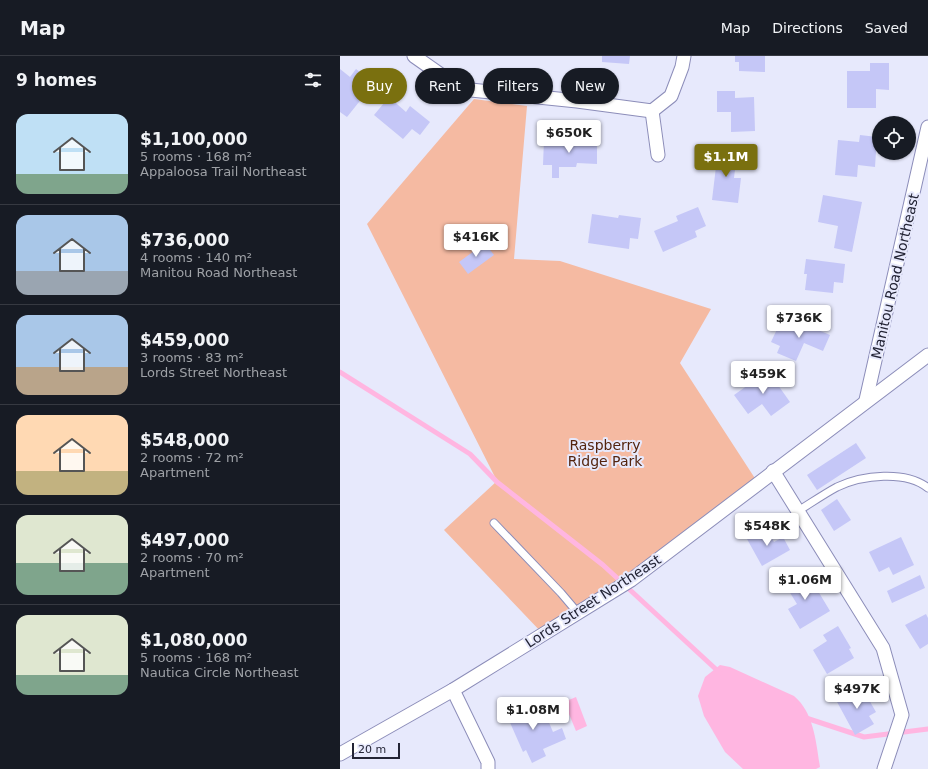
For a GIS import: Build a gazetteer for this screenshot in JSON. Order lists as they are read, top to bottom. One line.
{"streets":{"street":["Manitou Road Northeast","Lords Street Northeast"]},"crossings":[["Manitou Road Northeast","Lords Street Northeast"]],"parks":["Raspberry Ridge Park"],"scale_bar":"20 m","page":{"header":"Map","nav":["Map","Directions","Saved"],"heading":"9 homes","chip":["Buy","Rent","Filters","New"],"list":[{"name":"$1,100,000","note":"5 rooms · 168 m² · Appaloosa Trail Northeast"},{"name":"$736,000","note":"4 rooms · 140 m² · Manitou Road Northeast"},{"name":"$459,000","note":"3 rooms · 83 m² · Lords Street Northeast"},{"name":"$548,000","note":"2 rooms · 72 m² · Apartment"},{"name":"$497,000","note":"2 rooms · 70 m² · Apartment"},{"name":"$1,080,000","note":"5 rooms · 168 m² · Nautica Circle Northeast"}],"price":["$650K","$1.1M","$416K","$736K","$459K","$548K","$1.06M","$497K","$1.08M"],"scale":"20 m"}}
